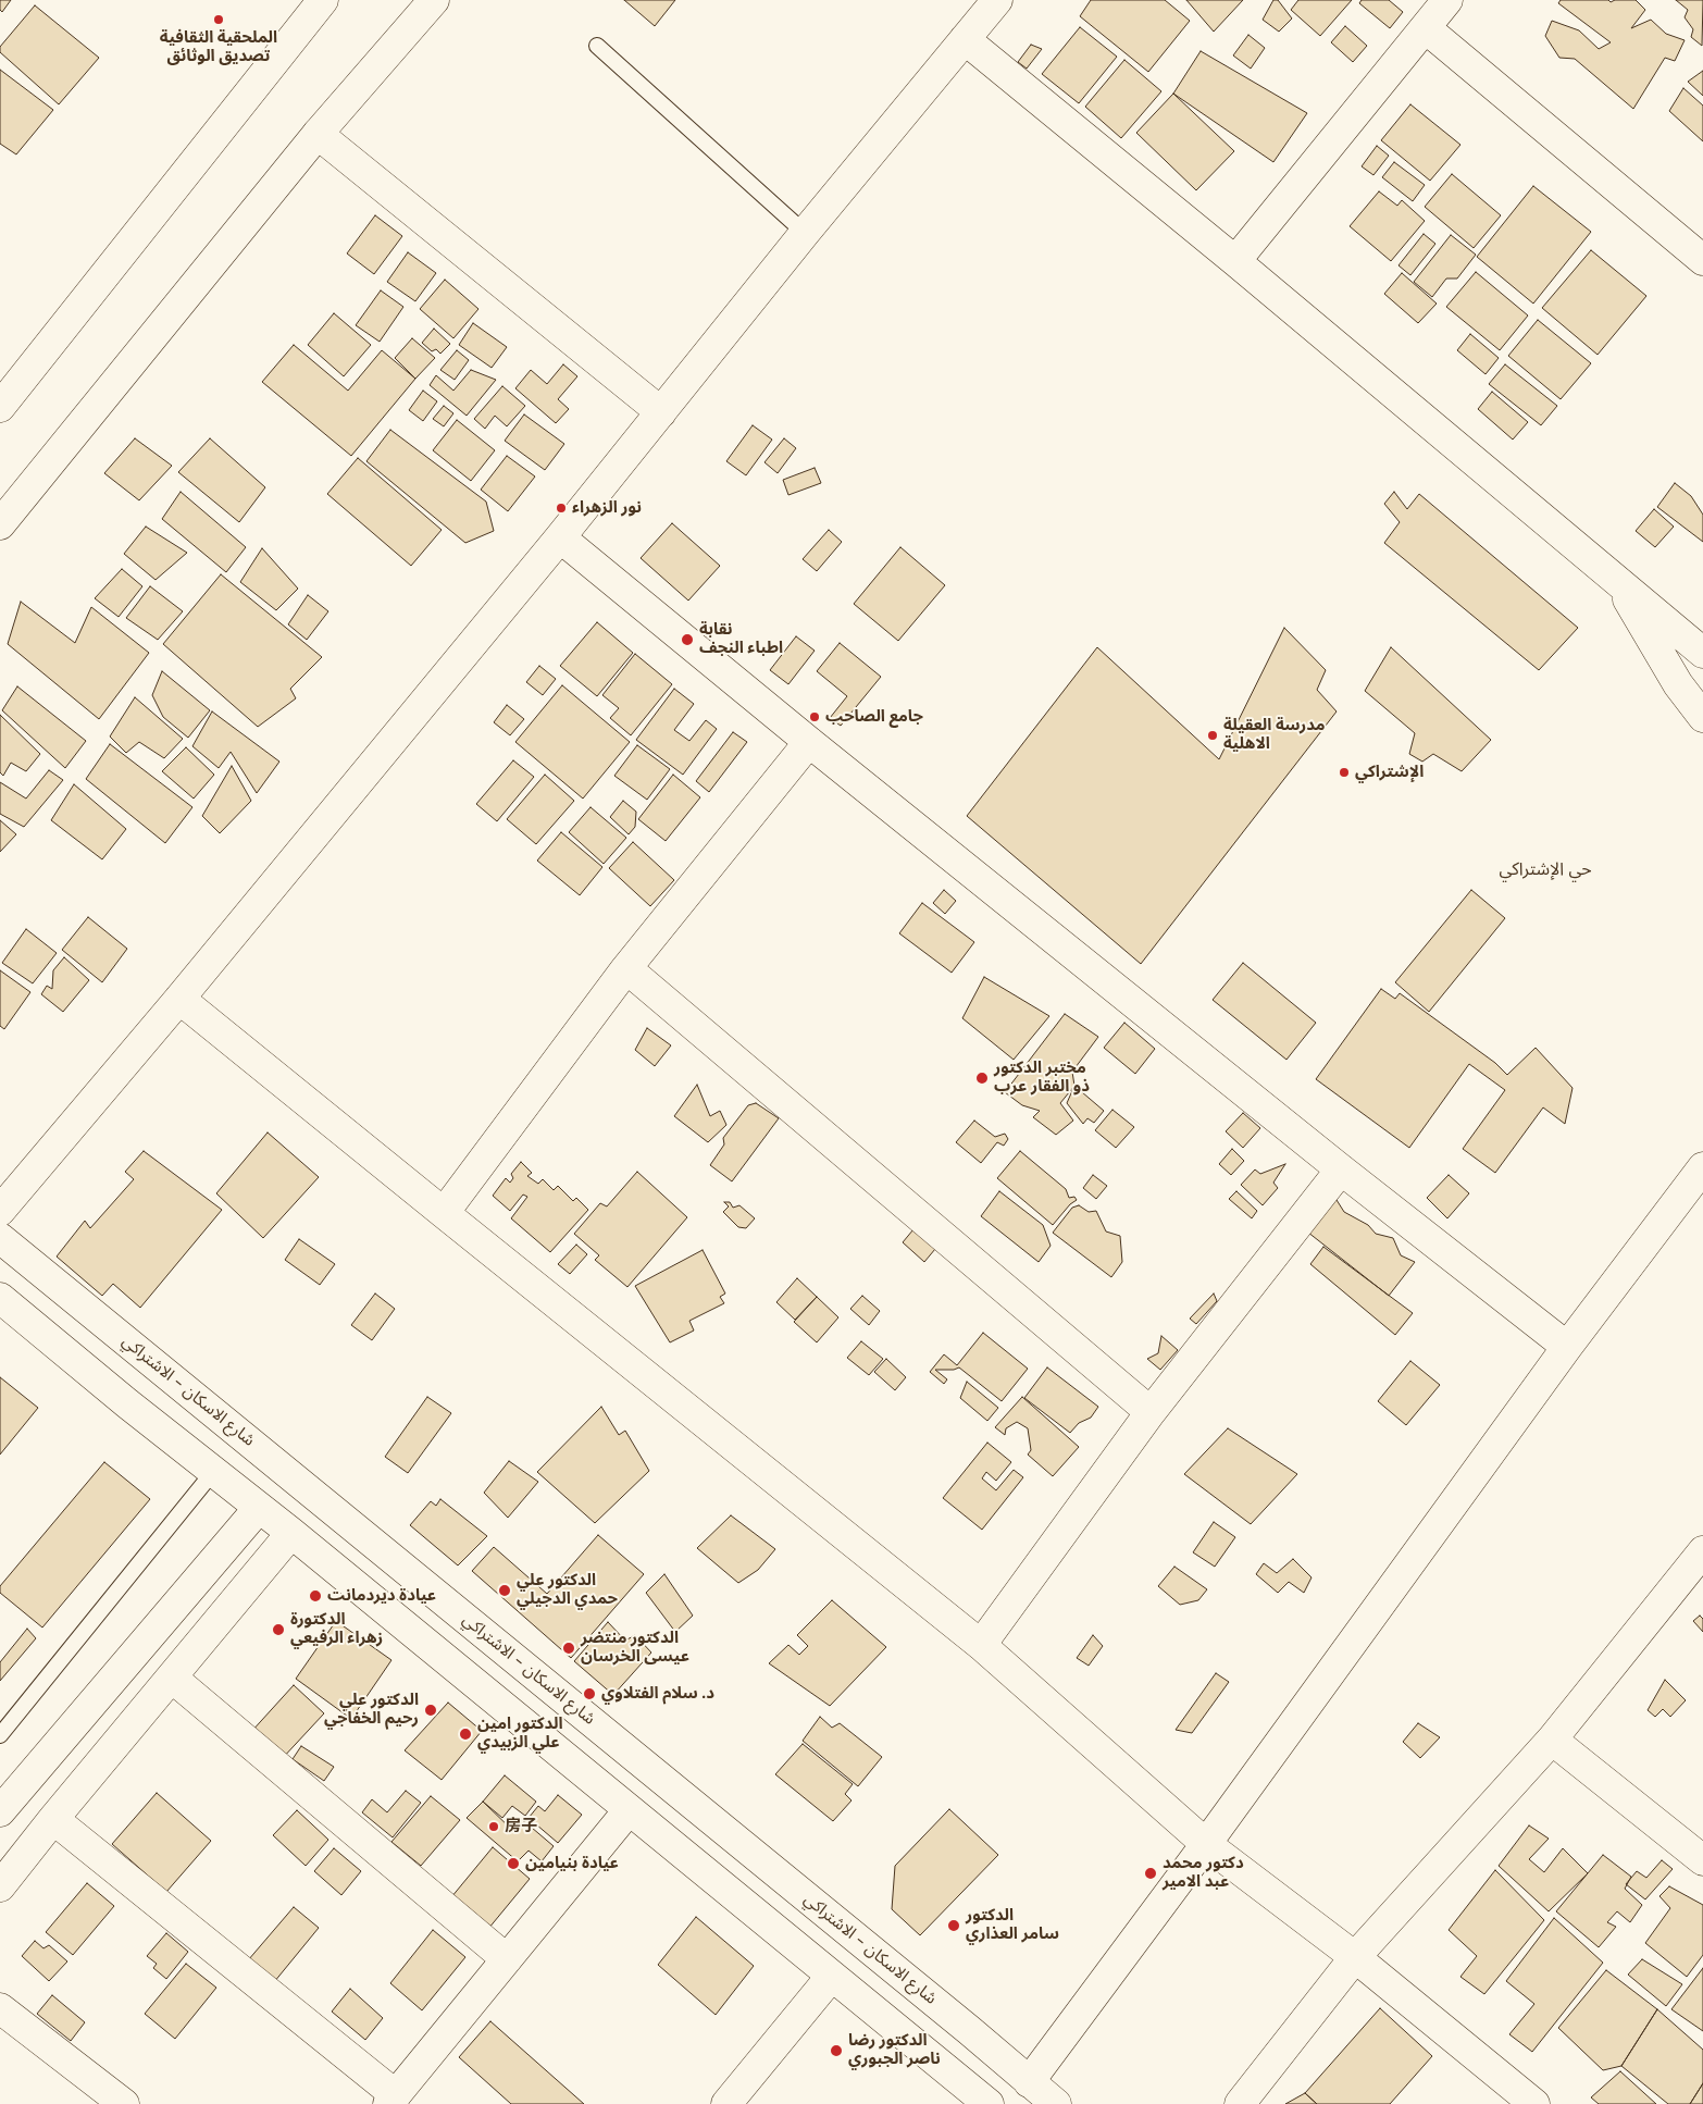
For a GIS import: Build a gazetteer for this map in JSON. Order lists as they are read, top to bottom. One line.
{"streets":{"street":["شارع الاسكان - الاشتراكي"]},"districts":["حي الإشتراكي"],"places":["الملحقية الثقافية تصديق الوثائق","نور الزهراء","نقابة اطباء النجف","جامع الصاحب","مدرسة العقيلة الاهلية","الإشتراكي","مختبر الدكتور ذو الفقار عرب","الدكتور علي حمدي الدجيلي","عيادة ديردمانت","الدكتورة زهراء الرفيعي","الدكتور منتضر عيسى الخرسان","د. سلام الفتلاوي","الدكتور علي رحيم الخفاجي","الدكتور امين علي الزبيدي","房子","عيادة بنيامين","دكتور محمد عبد الامير","الدكتور سامر العذاري","الدكتور رضا ناصر الجبوري"]}
